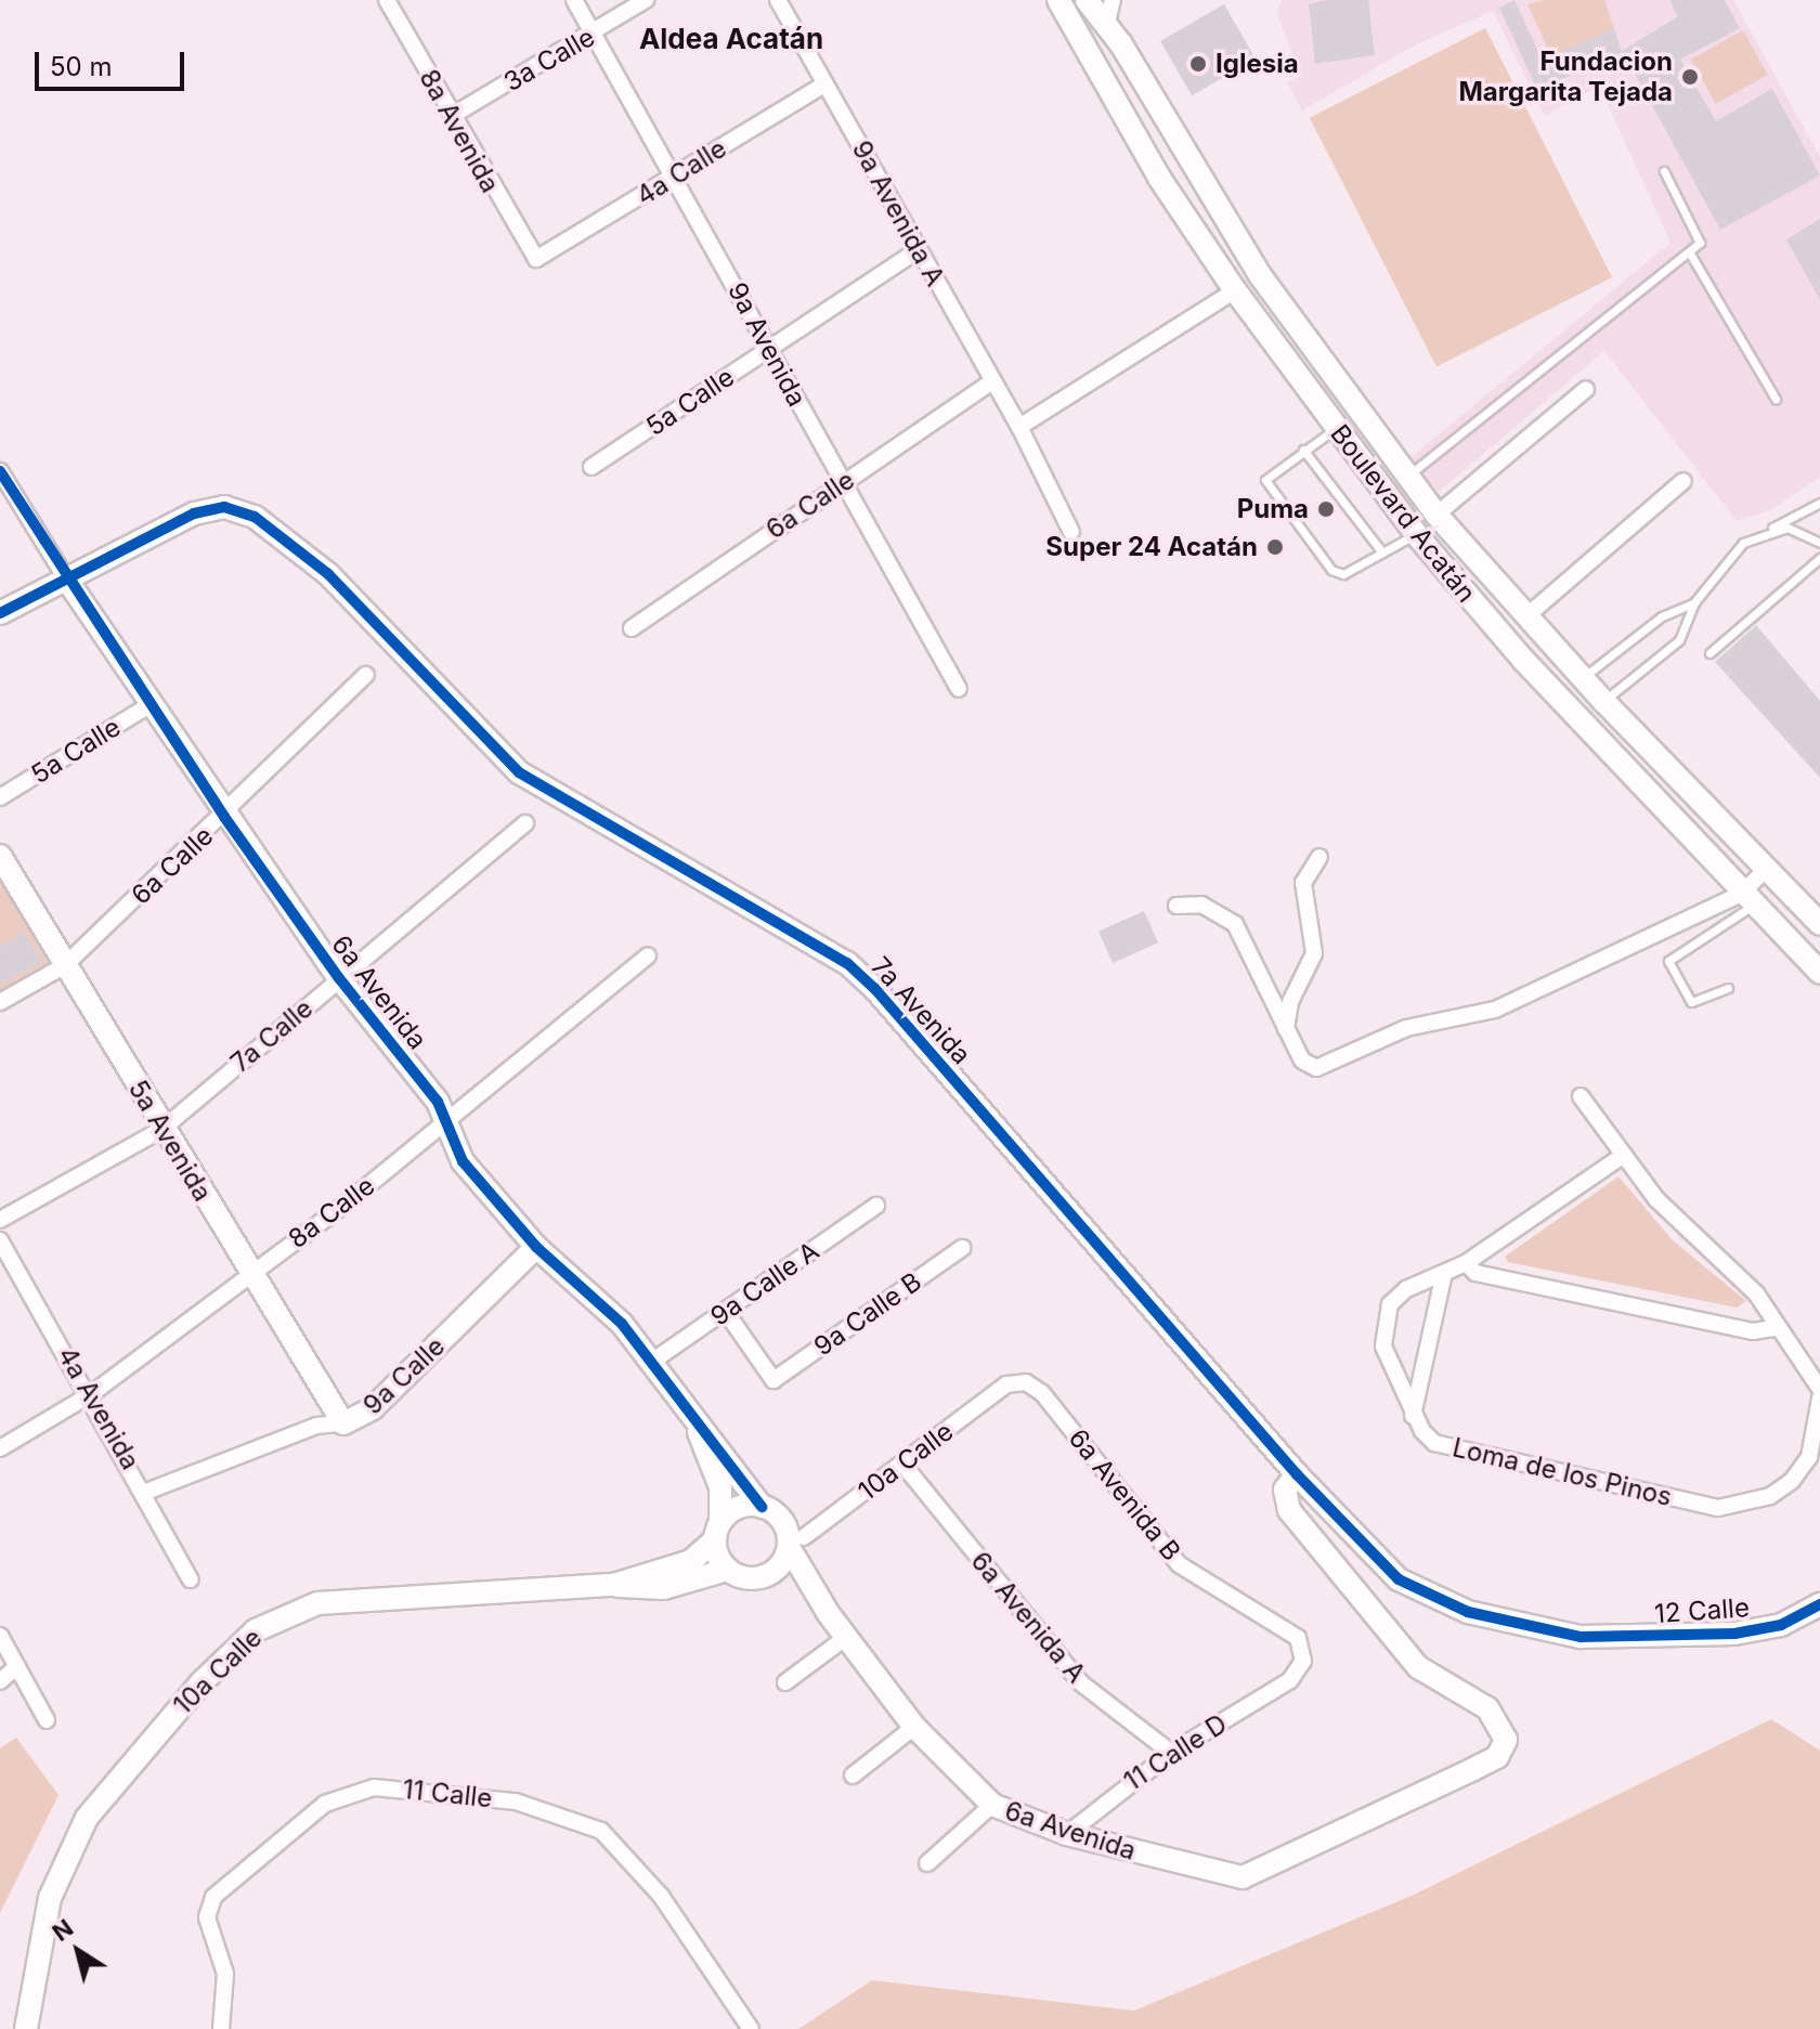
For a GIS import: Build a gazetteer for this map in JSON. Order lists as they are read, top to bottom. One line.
{"streets":{"street":["3a Calle","8a Avenida","4a Calle","9a Avenida A","9a Avenida","5a Calle","6a Calle","Boulevard Acatán","6a Avenida","7a Avenida","7a Calle","5a Avenida","8a Calle","9a Calle A","9a Calle B","9a Calle","4a Avenida","10a Calle","Loma de los Pinos","6a Avenida B","12 Calle","6a Avenida A","11 Calle D","11 Calle"]},"crossings":[["3a Calle","8a Avenida"],["3a Calle","9a Avenida"],["8a Avenida","4a Calle"],["4a Calle","9a Avenida A"],["4a Calle","9a Avenida"],["9a Avenida A","5a Calle"],["9a Avenida A","6a Calle"],["9a Avenida","5a Calle"],["9a Avenida","6a Calle"],["5a Calle","6a Avenida"],["6a Calle","6a Avenida"],["6a Calle","5a Avenida"],["6a Avenida","7a Avenida"],["6a Avenida","7a Calle"],["6a Avenida","8a Calle"],["6a Avenida","9a Calle A"],["6a Avenida","9a Calle"],["6a Avenida","10a Calle"],["6a Avenida","11 Calle D"],["7a Avenida","12 Calle"],["7a Calle","5a Avenida"],["5a Avenida","8a Calle"],["5a Avenida","9a Calle"],["8a Calle","4a Avenida"],["9a Calle A","9a Calle B"],["9a Calle","4a Avenida"],["10a Calle","6a Avenida B"],["10a Calle","6a Avenida A"],["6a Avenida B","11 Calle D"],["6a Avenida A","11 Calle D"]],"districts":["Aldea Acatán"],"places":["Iglesia","Fundacion Margarita Tejada","Puma","Super 24 Acatán"],"scale_bar":"50 m","north":"top left"}
